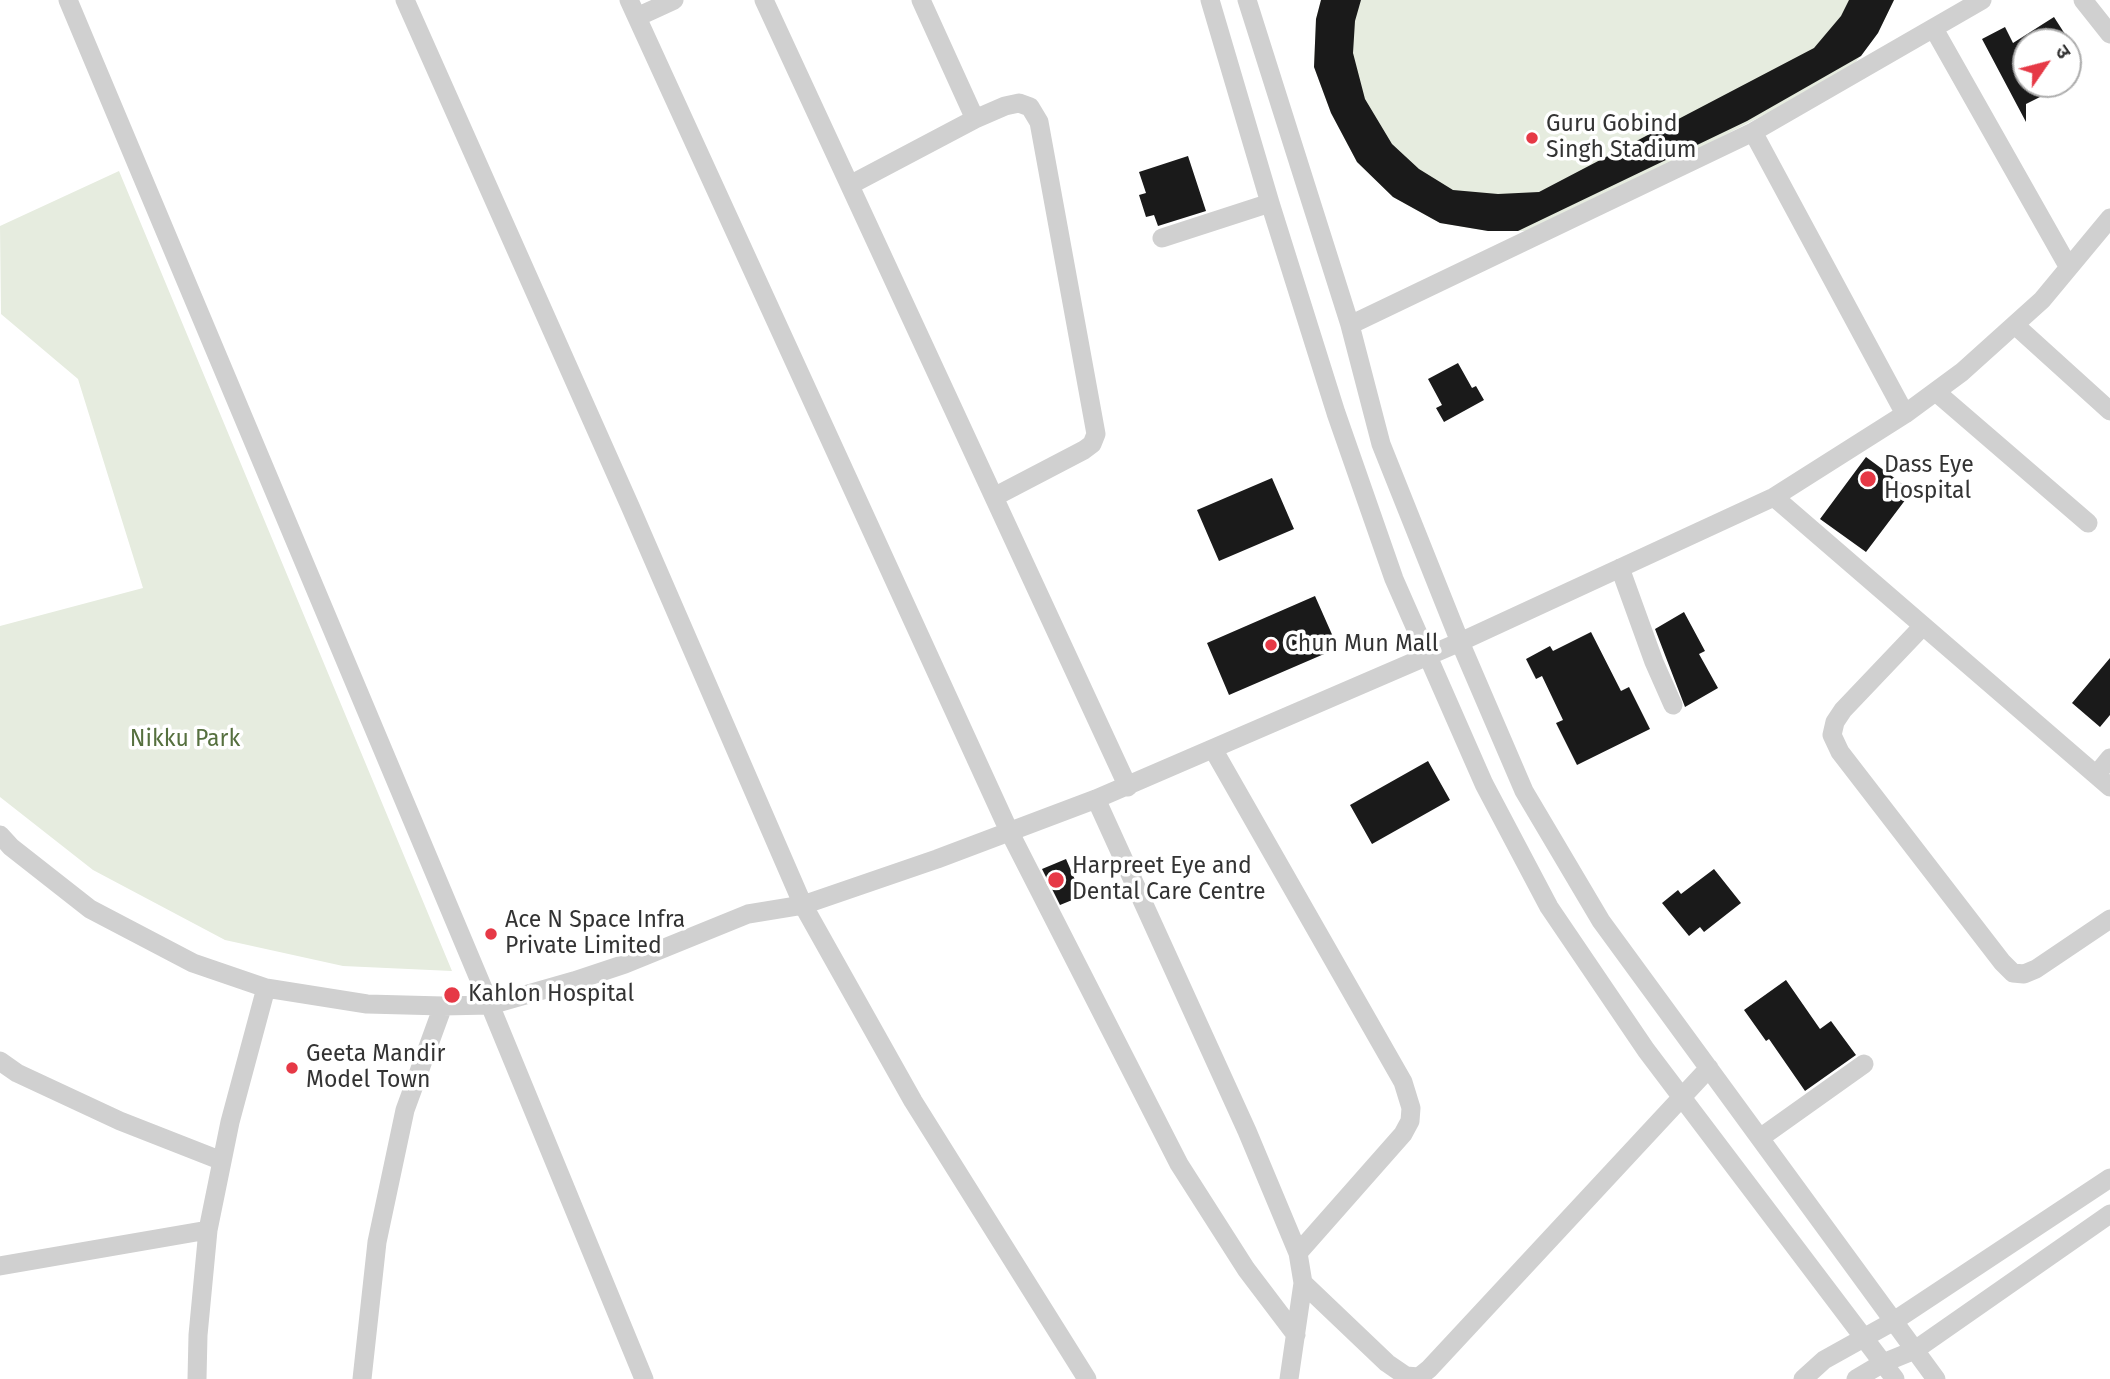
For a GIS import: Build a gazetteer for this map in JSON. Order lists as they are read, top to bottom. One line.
{"parks":["Nikku Park"],"places":["Guru Gobind Singh Stadium","Dass Eye Hospital","Chun Mun Mall","Harpreet Eye and Dental Care Centre","Ace N Space Infra Private Limited","Kahlon Hospital","Geeta Mandir Model Town"],"north":"top right"}
